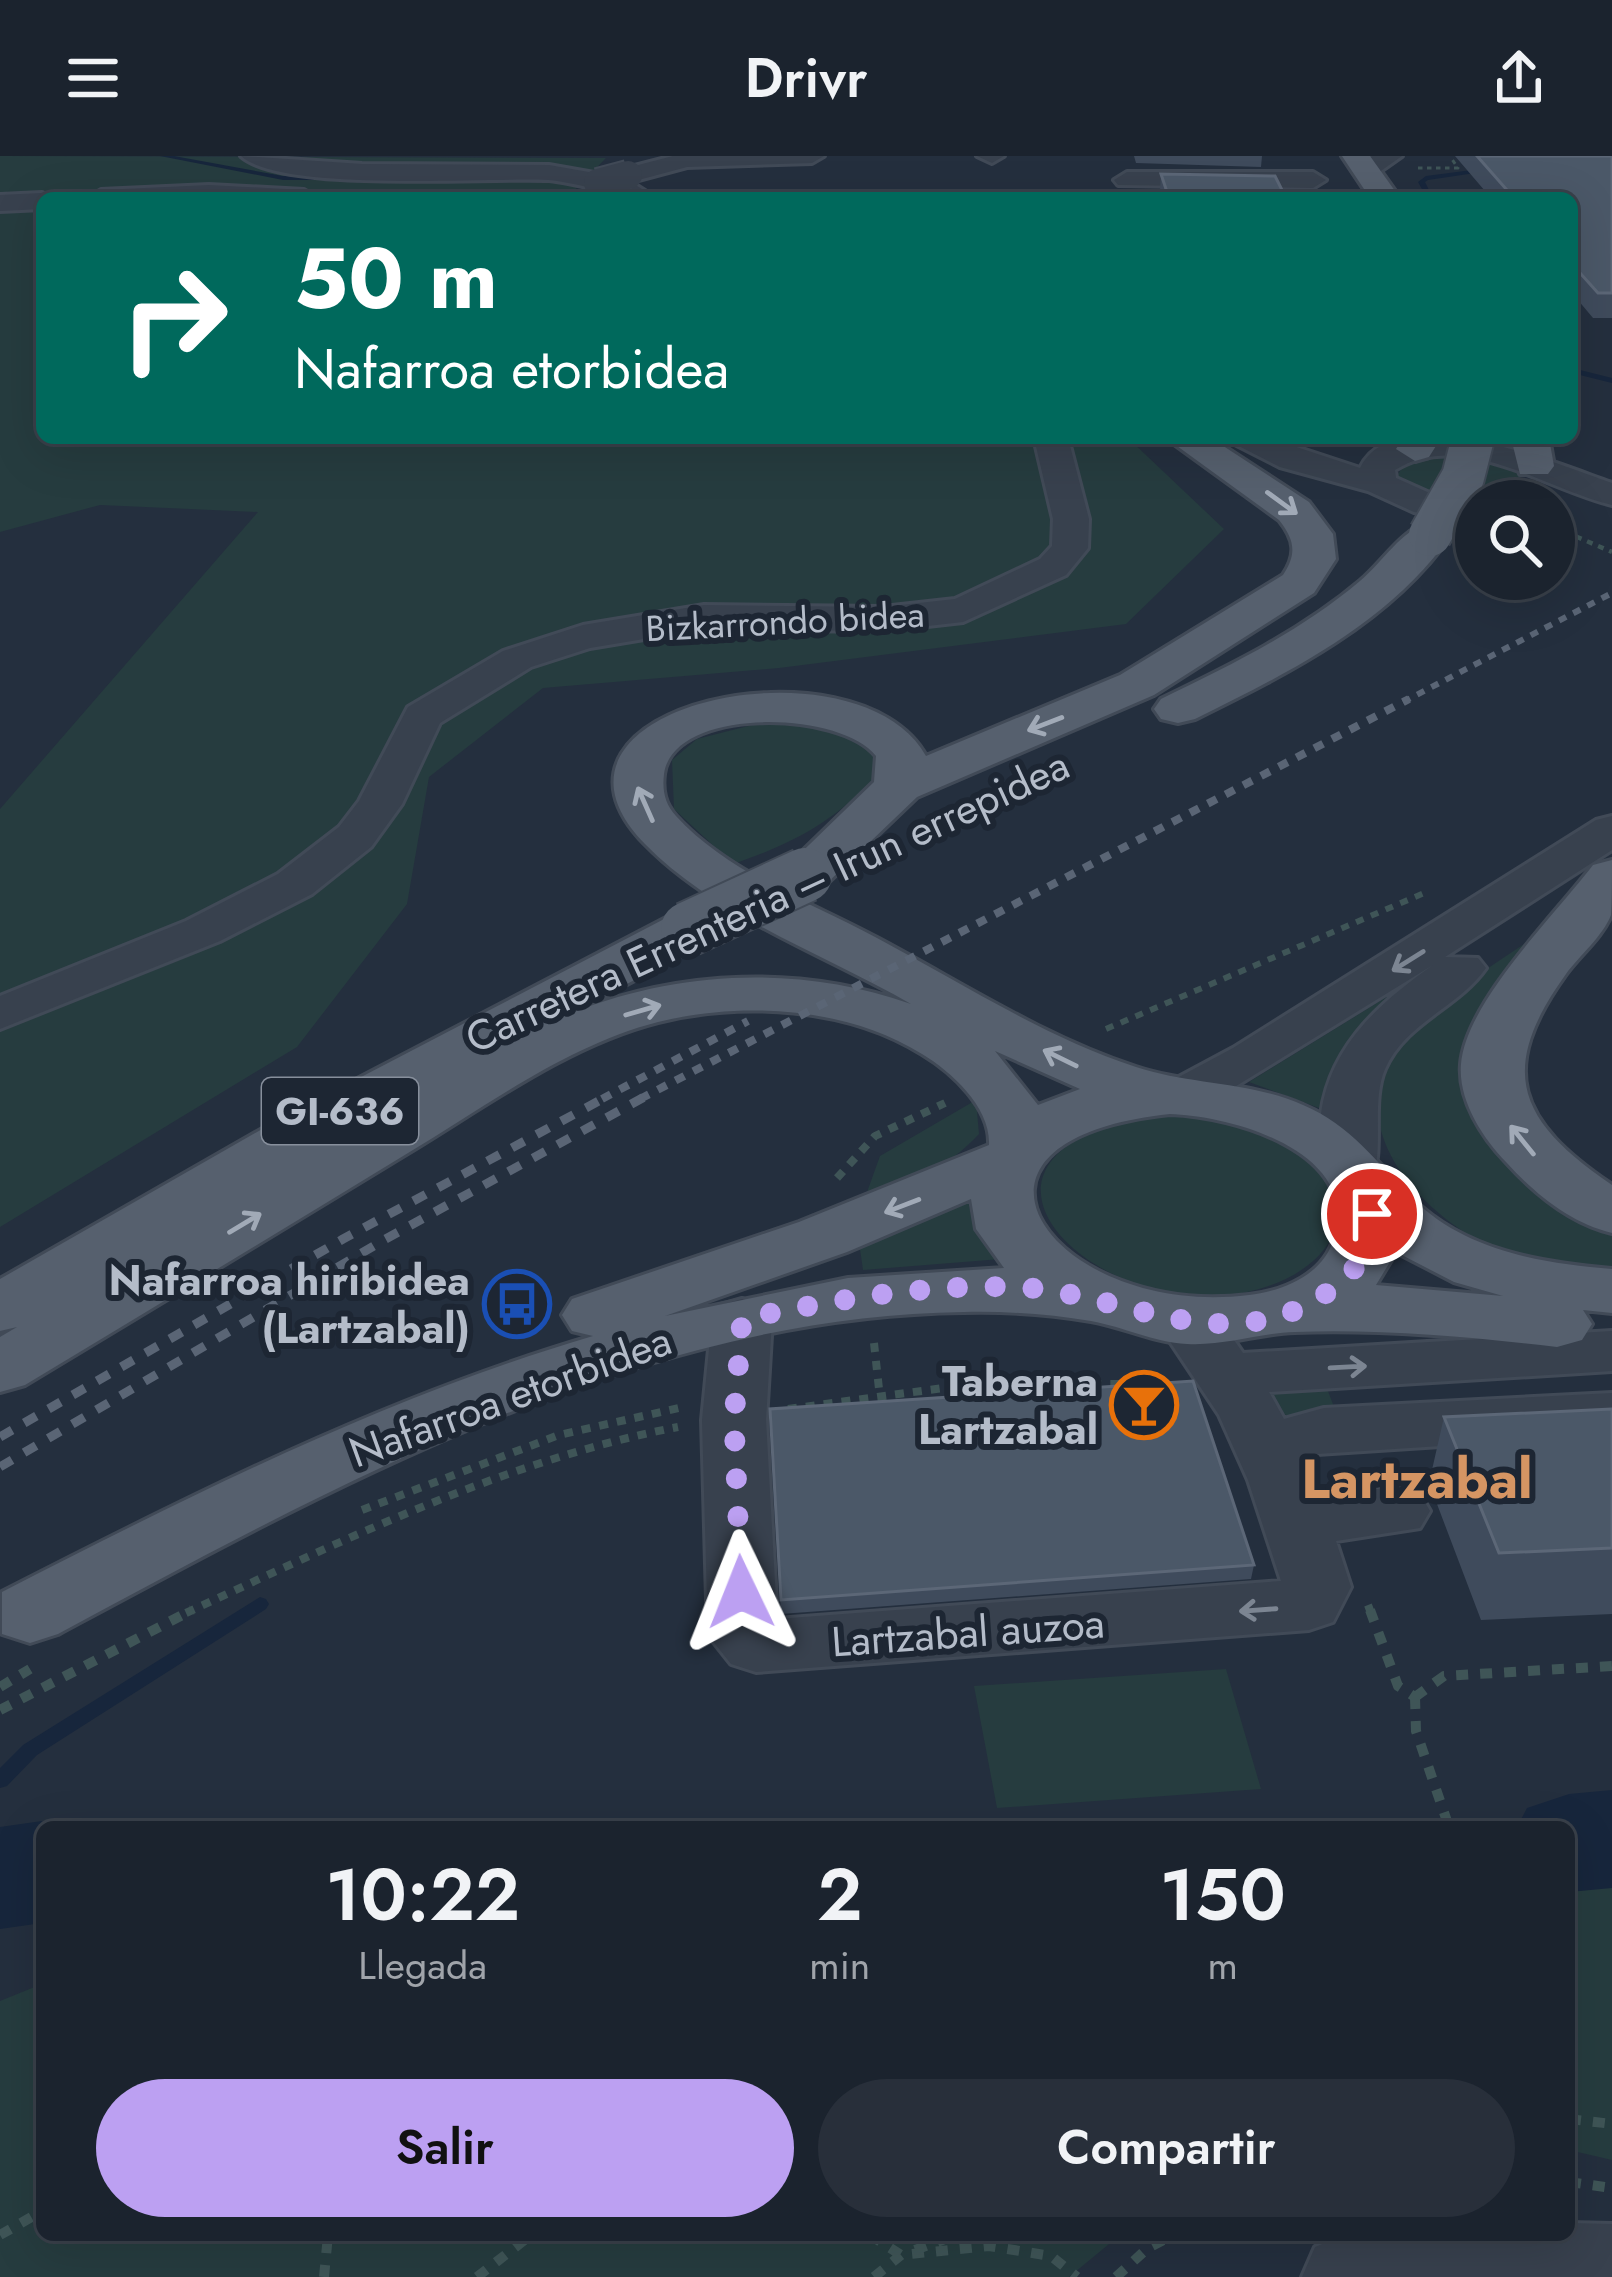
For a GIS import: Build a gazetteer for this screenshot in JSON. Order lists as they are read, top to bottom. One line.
{"streets":{"main road":["Carretera Errenteria – Irun errepidea","GI-636","Nafarroa etorbidea"],"street":["Bizkarrondo bidea","Lartzabal auzoa"]},"crossings":[["Nafarroa etorbidea","Lartzabal auzoa"]],"districts":["Lartzabal"],"places":{"bus stop":["Nafarroa hiribidea (Lartzabal)"],"bar":["Taberna Lartzabal"]},"page":{"header":"Drivr","turn":["50 m","Nafarroa etorbidea"],"eta":["10:22","Llegada","2","min","150","m"],"buttons":["Salir","Compartir"]}}
